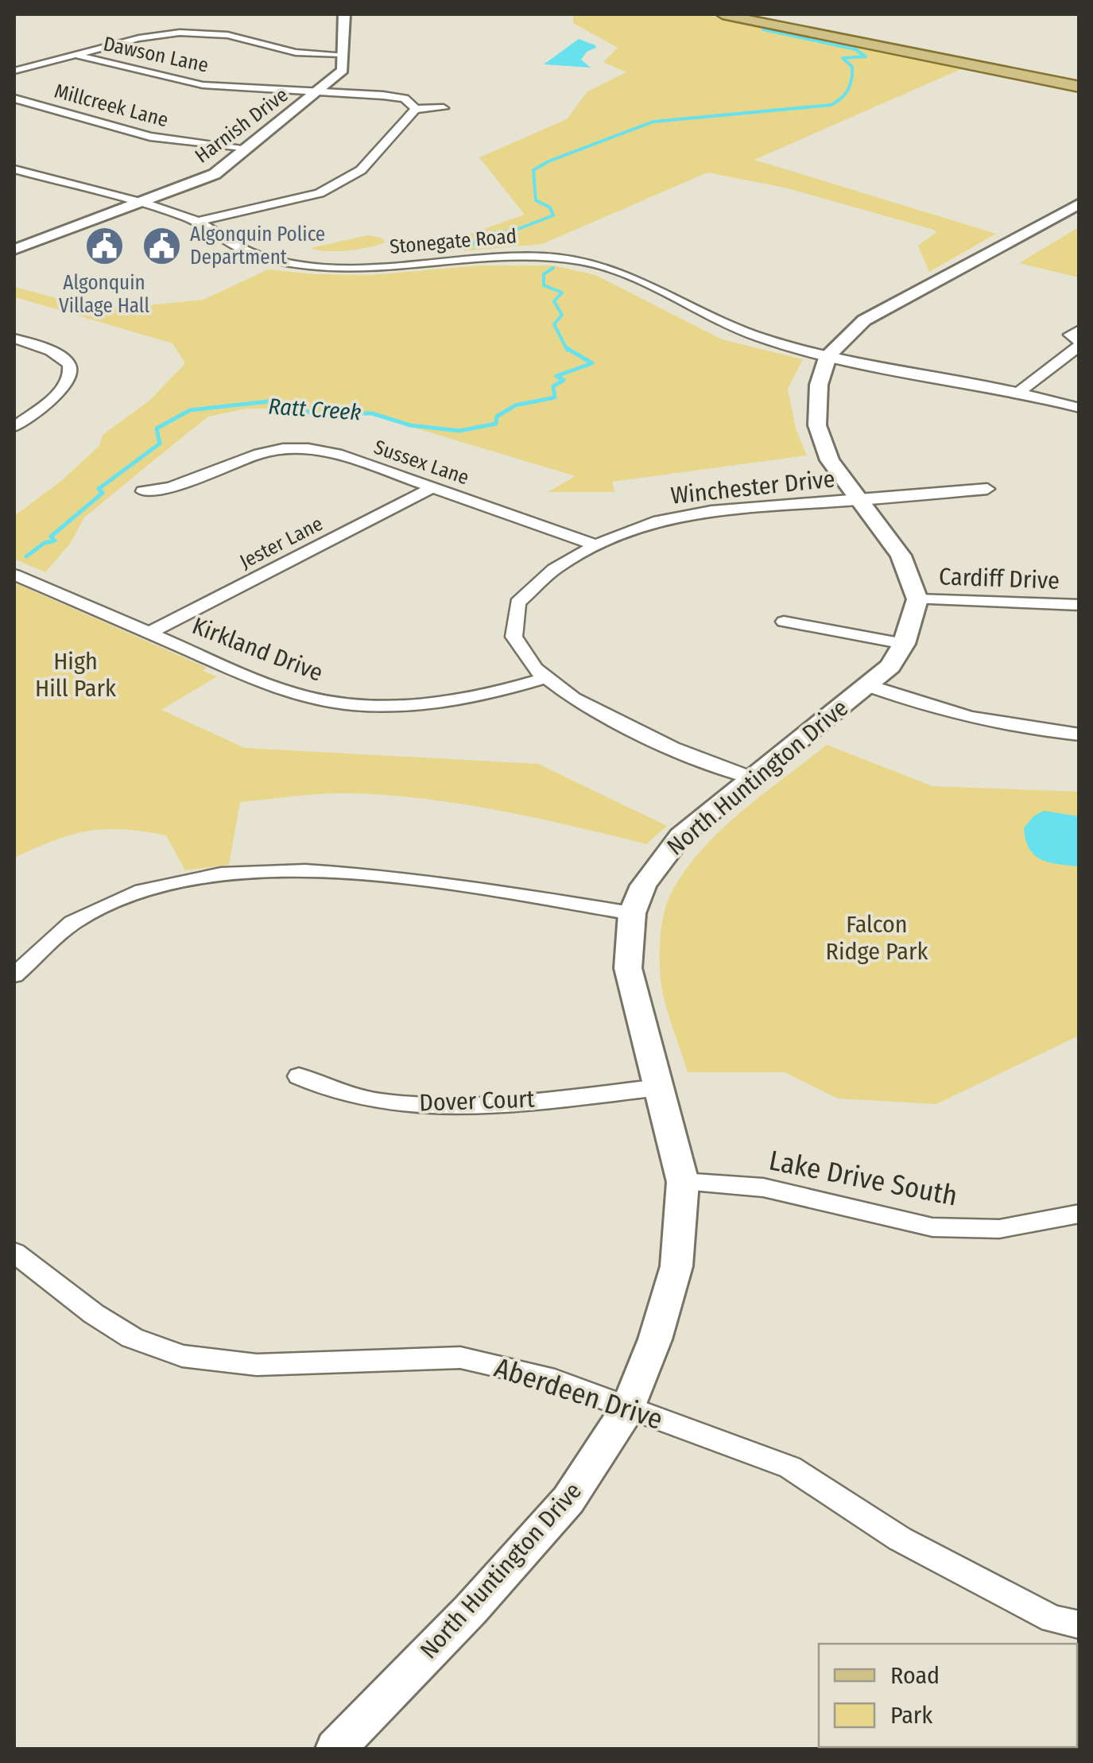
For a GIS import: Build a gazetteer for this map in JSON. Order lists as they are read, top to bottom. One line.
{"streets":{"street":["Dawson Lane","Millcreek Lane","Harnish Drive","Stonegate Road","Sussex Lane","Winchester Drive","Jester Lane","Cardiff Drive","Kirkland Drive","North Huntington Drive","Dover Court","Lake Drive South","Aberdeen Drive"]},"crossings":[["Dawson Lane","Harnish Drive"],["Millcreek Lane","Harnish Drive"],["Harnish Drive","Stonegate Road"],["Sussex Lane","Winchester Drive"],["Sussex Lane","Jester Lane"],["Winchester Drive","Kirkland Drive"],["Winchester Drive","North Huntington Drive"],["Jester Lane","Kirkland Drive"],["Cardiff Drive","North Huntington Drive"],["North Huntington Drive","Dover Court"],["North Huntington Drive","Lake Drive South"],["North Huntington Drive","Aberdeen Drive"]],"water":["Ratt Creek"],"parks":["High Hill Park","Falcon Ridge Park"],"places":{"public building":["Algonquin Police Department","Algonquin Village Hall"]},"legend":["Road","Park"]}
